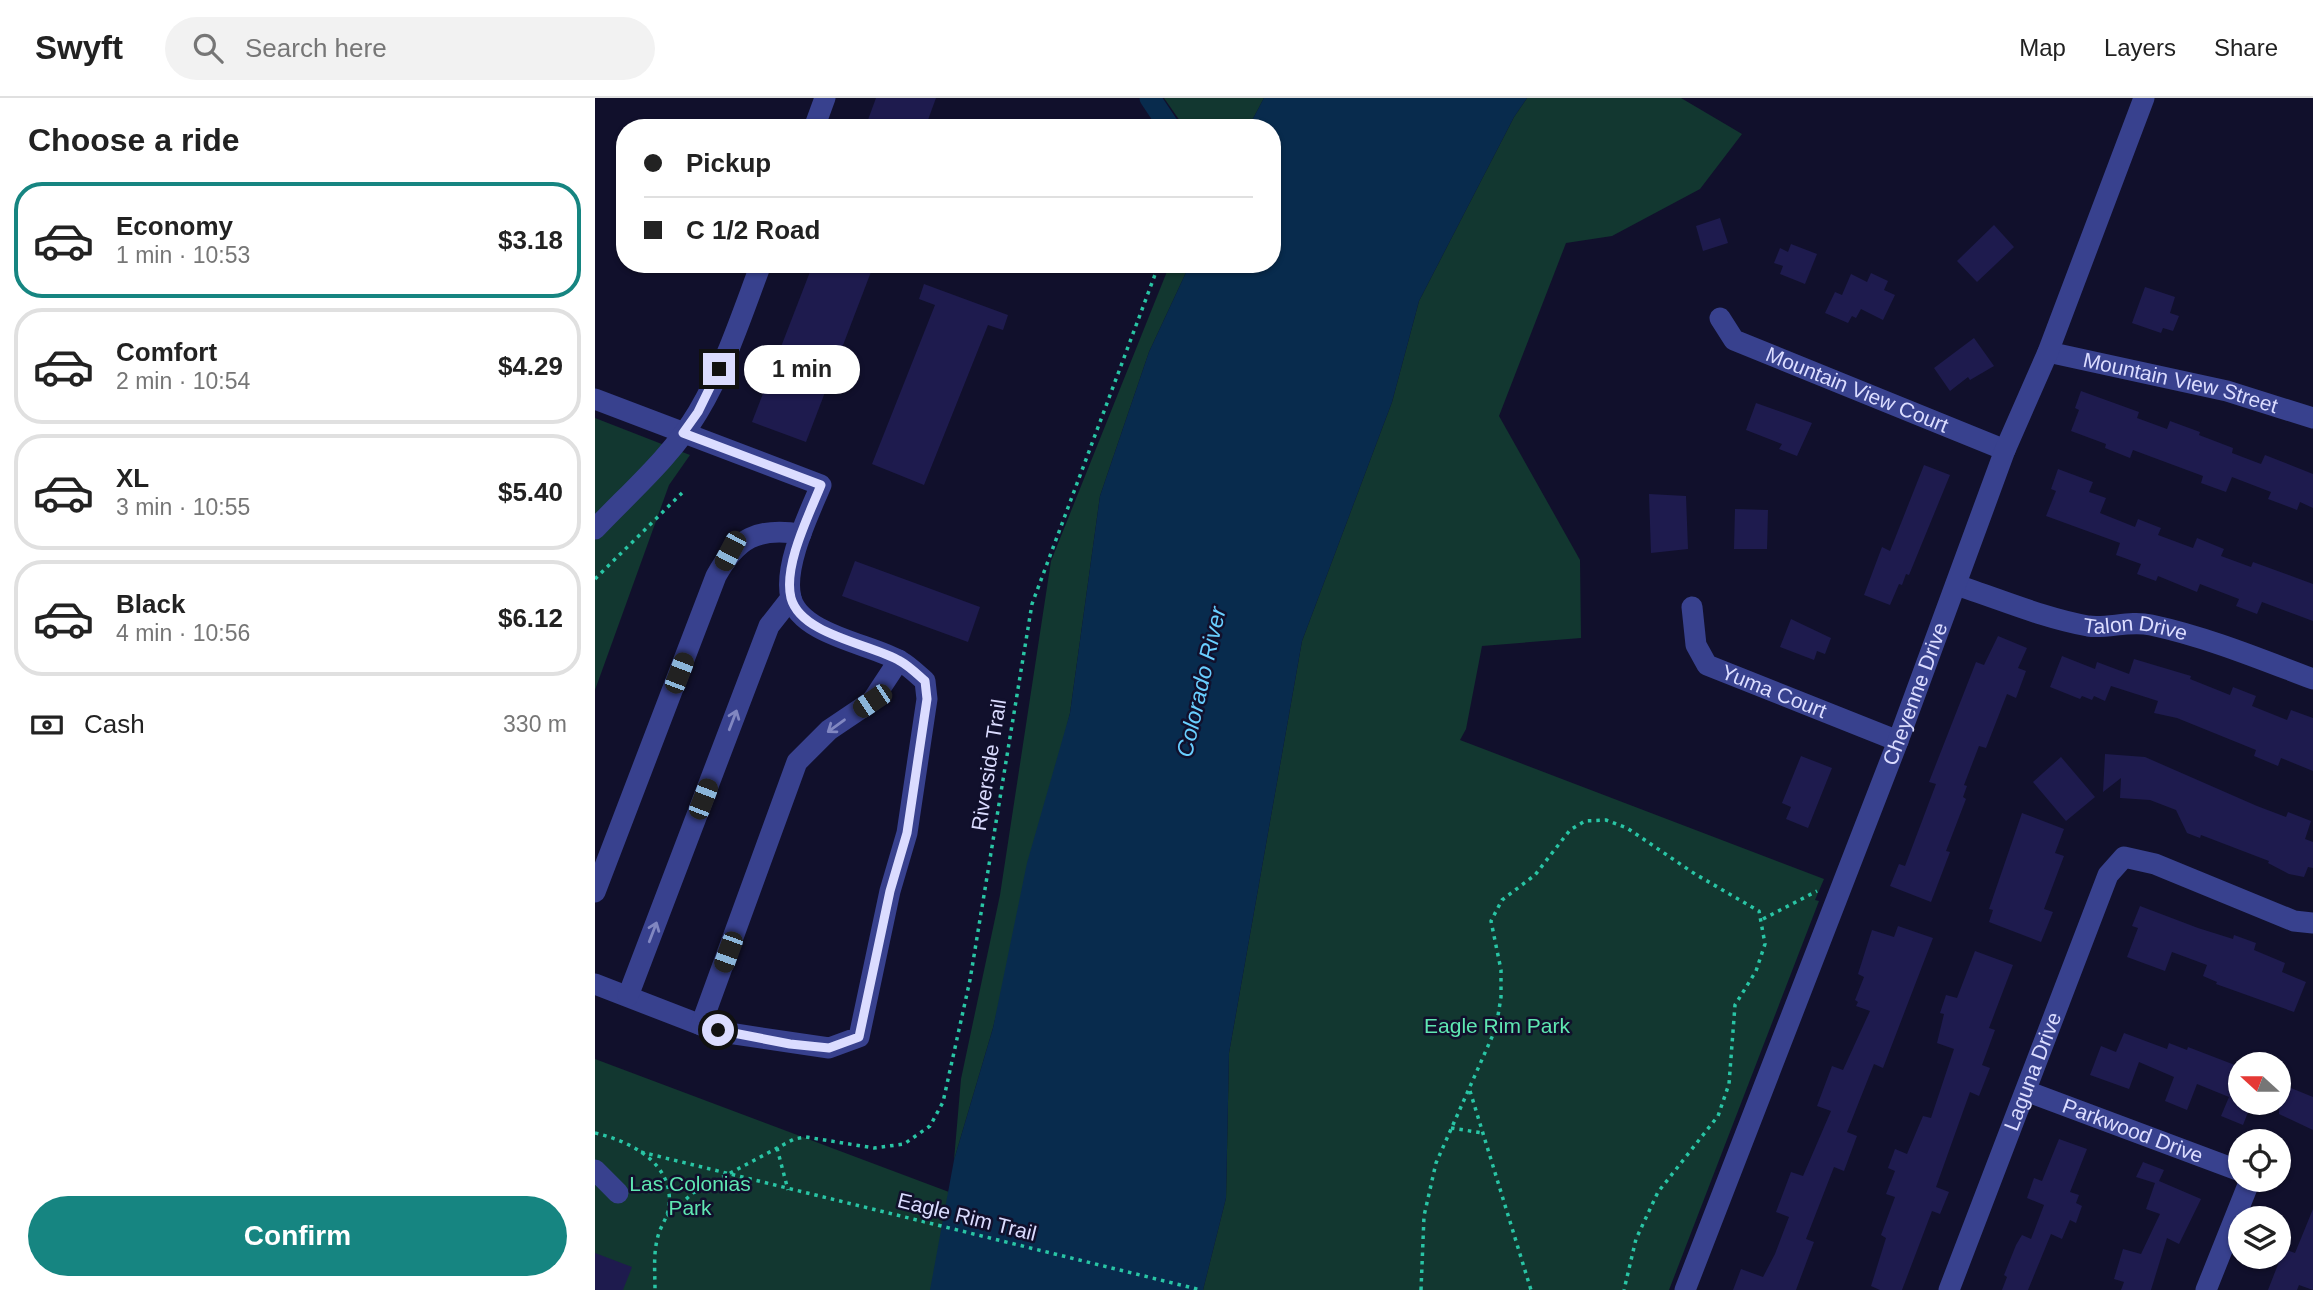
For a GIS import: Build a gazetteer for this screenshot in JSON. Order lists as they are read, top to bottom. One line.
{"streets":{"street":["Mountain View Street","Mountain View Court","Talon Drive","Yuma Court","Cheyenne Drive","Laguna Drive","Parkwood Drive"],"path":["Riverside Trail","Eagle Rim Trail"]},"crossings":[["Mountain View Street","Cheyenne Drive"],["Mountain View Court","Cheyenne Drive"],["Talon Drive","Cheyenne Drive"],["Yuma Court","Cheyenne Drive"],["Riverside Trail","Eagle Rim Trail"],["Laguna Drive","Parkwood Drive"]],"water":["Colorado River"],"parks":["Eagle Rim Park","Las Colonias Park"],"north":"left","page":{"header":"Swyft","search":"Search here","nav":["Map","Layers","Share"],"heading":"Choose a ride","banner":["Pickup","C 1/2 Road"],"list":[{"name":"Economy","note":"1 min · 10:53","value":"$3.18"},{"name":"Comfort","note":"2 min · 10:54","value":"$4.29"},{"name":"XL","note":"3 min · 10:55","value":"$5.40"},{"name":"Black","note":"4 min · 10:56","value":"$6.12"}],"bubble":"1 min","pay":["Cash","330 m"],"buttons":"Confirm"}}
